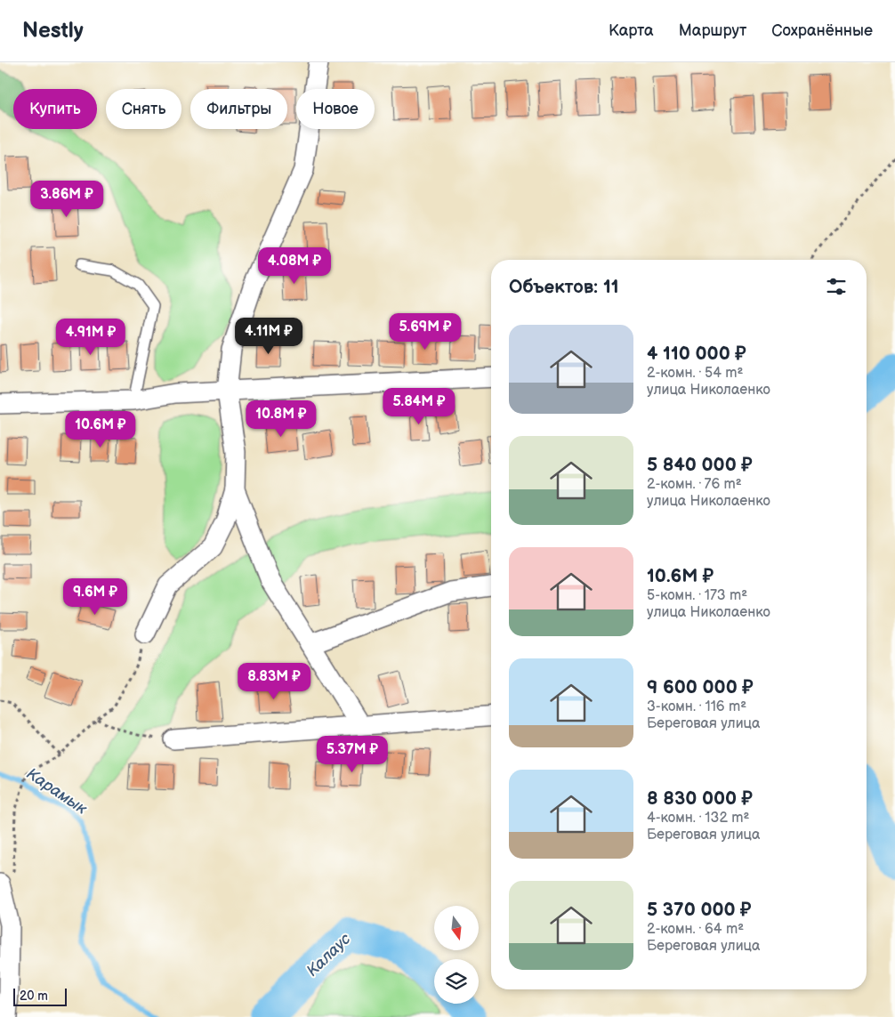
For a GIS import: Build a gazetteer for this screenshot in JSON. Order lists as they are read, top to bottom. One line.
{"water":["Карамык","Калаус"],"scale_bar":"20 m","north":"bottom","page":{"header":"Nestly","nav":["Карта","Маршрут","Сохранённые"],"chip":["Купить","Снять","Фильтры","Новое"],"price":["3.86M ₽","4.08M ₽","5.69M ₽","4.11M ₽","4.91M ₽","5.84M ₽","10.8M ₽","10.6M ₽","9.6M ₽","8.83M ₽","5.37M ₽"],"heading":"Объектов: 11","list":[{"name":"4 110 000 ₽","note":"2-комн. · 54 m² · улица Николаенко"},{"name":"5 840 000 ₽","note":"2-комн. · 76 m² · улица Николаенко"},{"name":"10.6M ₽","note":"5-комн. · 173 m² · улица Николаенко"},{"name":"9 600 000 ₽","note":"3-комн. · 116 m² · Береговая улица"},{"name":"8 830 000 ₽","note":"4-комн. · 132 m² · Береговая улица"},{"name":"5 370 000 ₽","note":"2-комн. · 64 m² · Береговая улица"}],"scale":"20 m"}}
